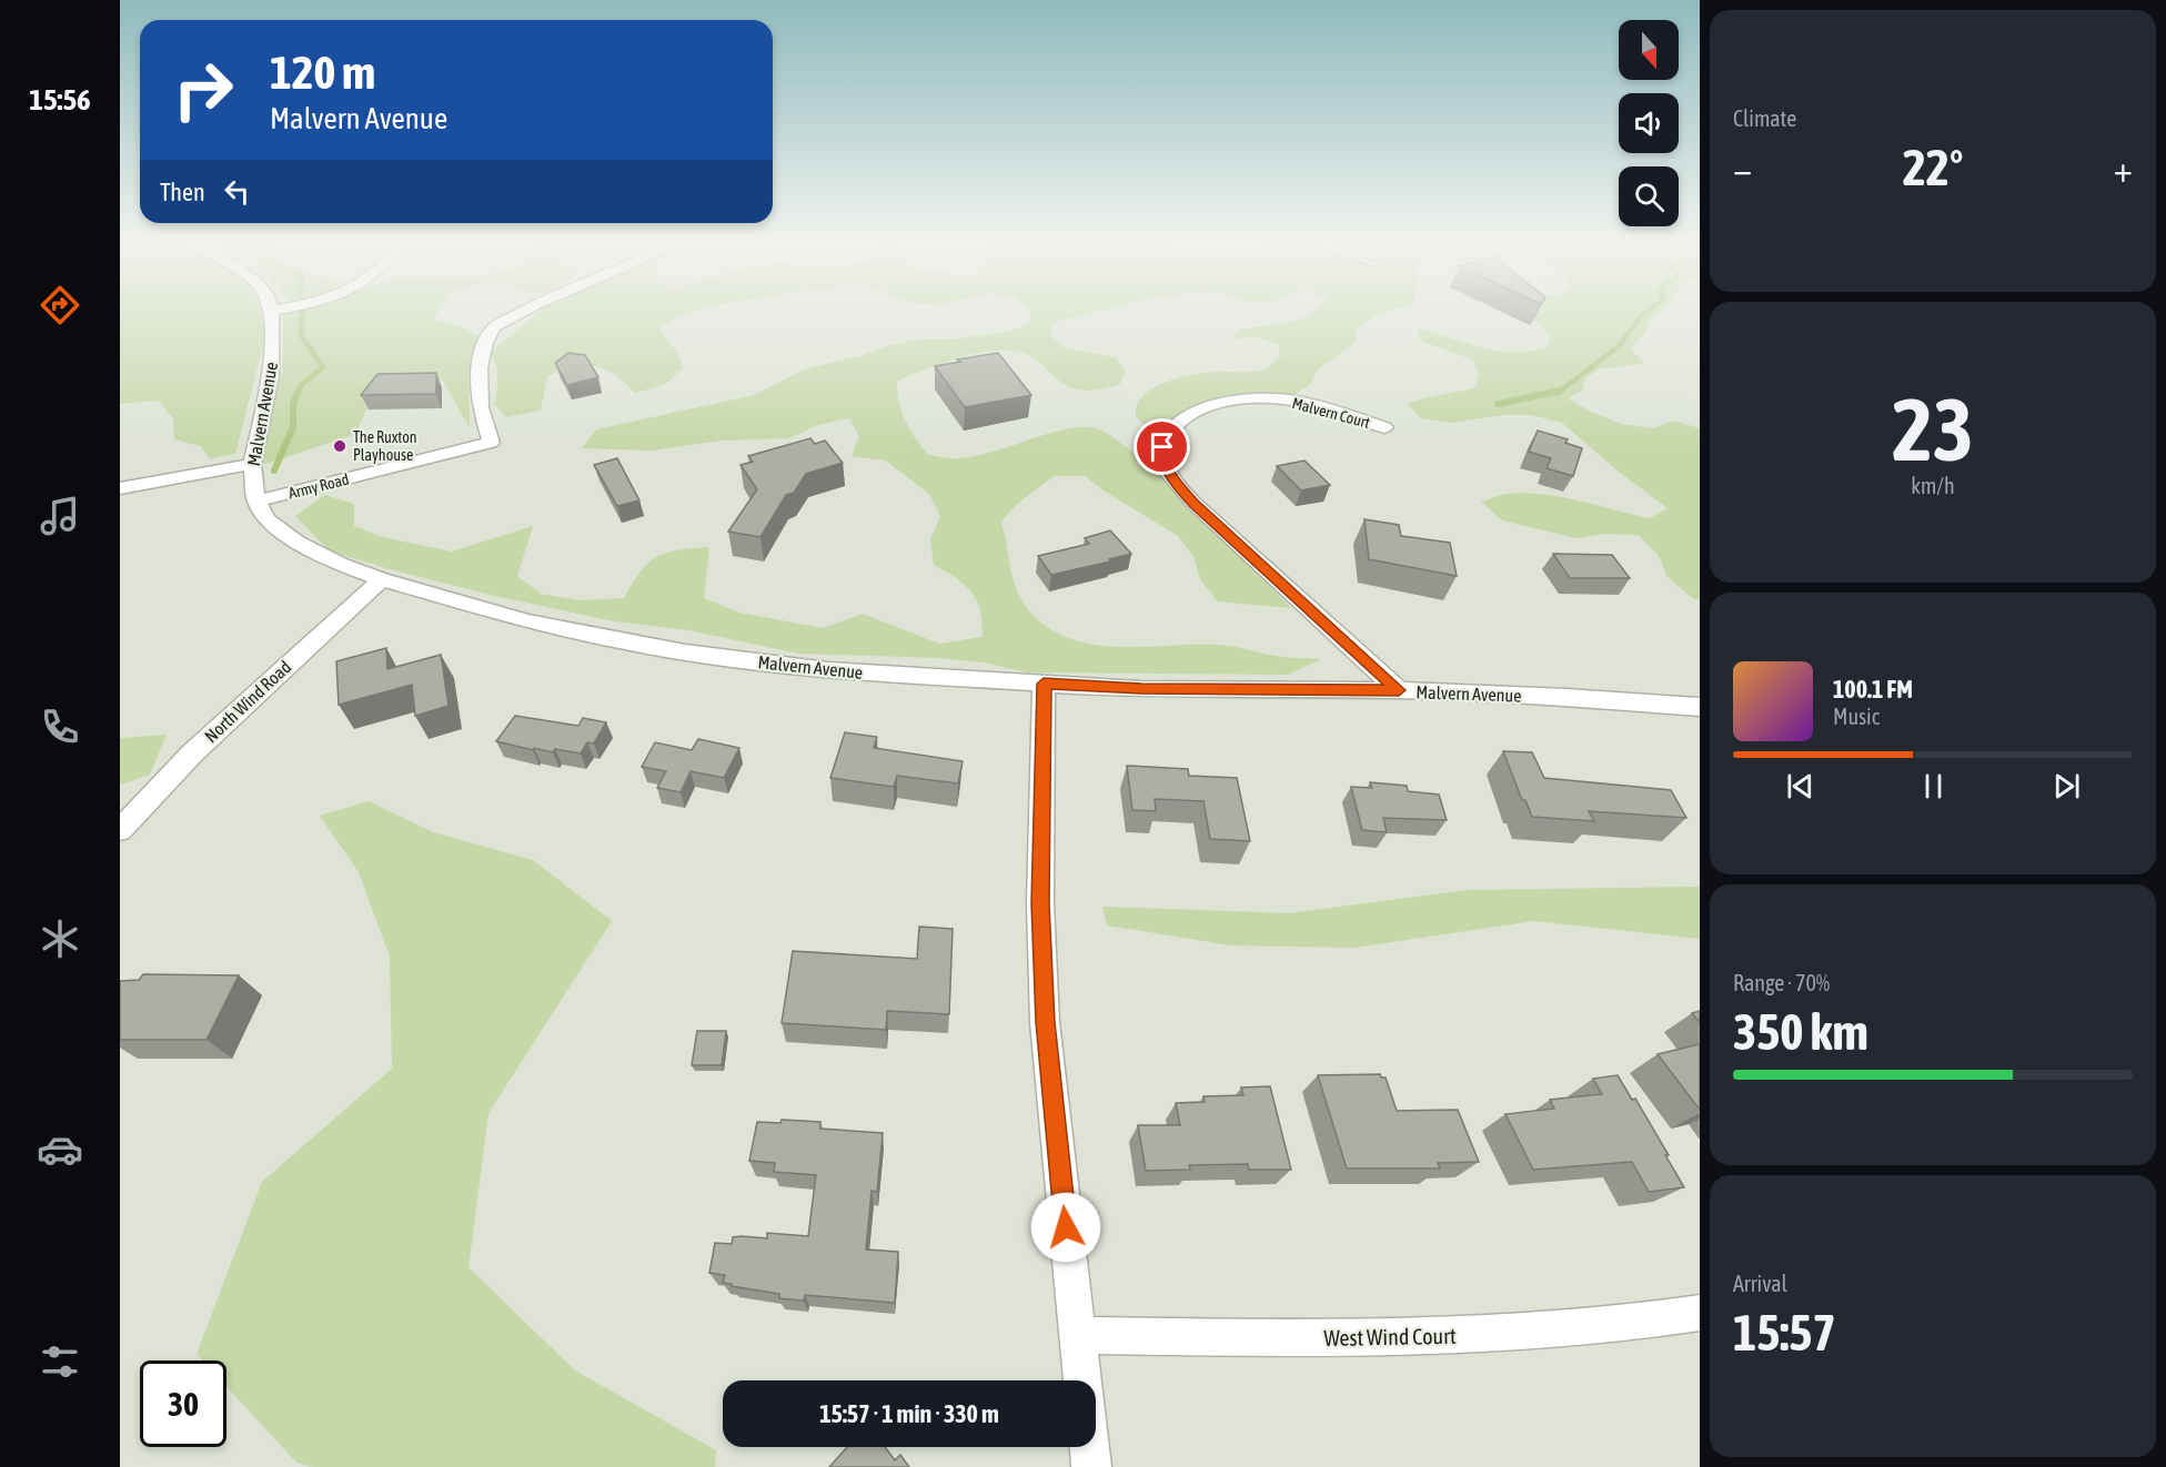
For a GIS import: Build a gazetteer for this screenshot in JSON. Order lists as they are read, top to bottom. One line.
{"streets":{"street":["Malvern Court","Malvern Avenue","Army Road","North Wind Road","West Wind Court"]},"crossings":[["Malvern Court","Malvern Avenue"],["Malvern Avenue","Army Road"],["Malvern Avenue","North Wind Road"]],"places":["The Ruxton Playhouse"],"north":"bottom","page":{"tabs":"15:56","tile":["Climate",["23","km/h"],["Range · 70%","350 km"],["Arrival","15:57"]],"turn":["120 m","Malvern Avenue"],"heat":["−","22°","+"],"then":"Then","song":["100.1 FM","Music"],"limit":"30","trip":"15:57 · 1 min · 330 m"}}
